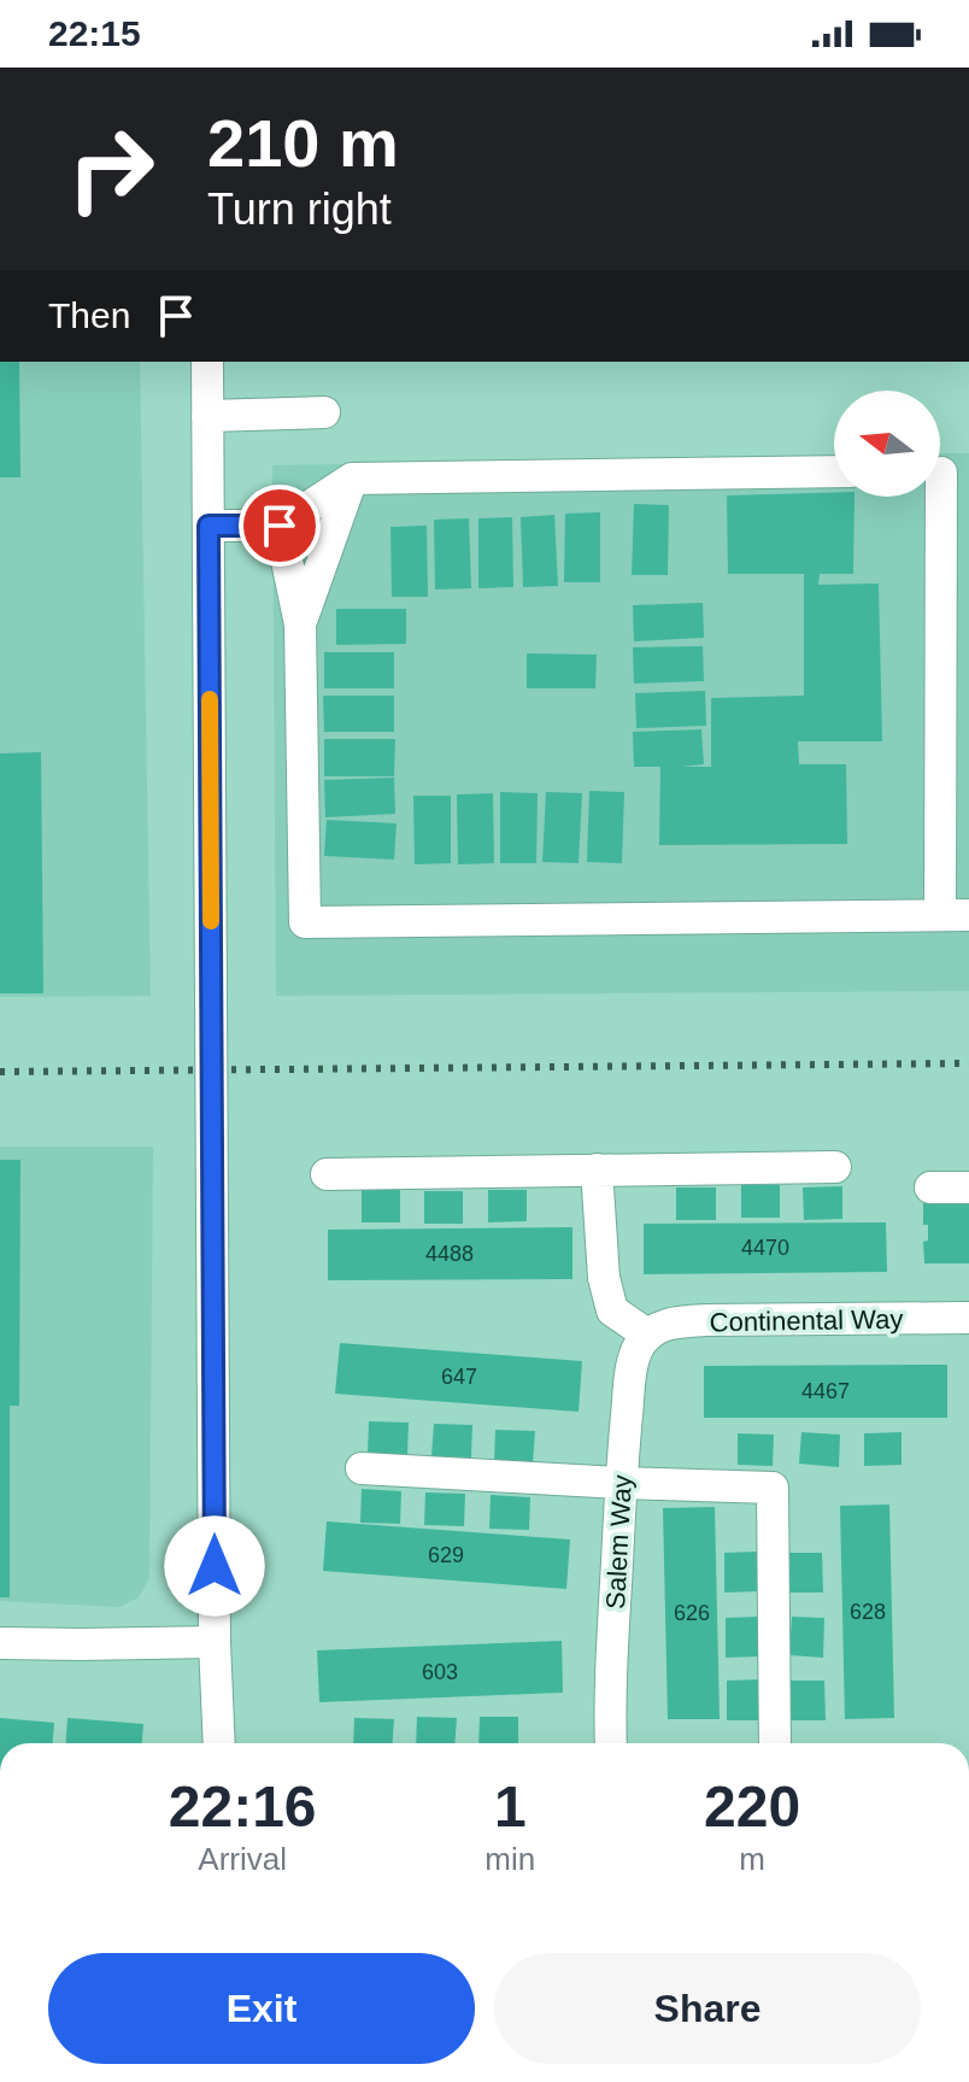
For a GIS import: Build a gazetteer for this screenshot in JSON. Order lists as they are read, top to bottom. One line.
{"streets":{"street":["Continental Way","Salem Way"]},"crossings":[["Continental Way","Salem Way"]],"house_numbers":["4470","4488","647","4467","629","628","626","603"],"north":"left","page":{"status":"22:15","turn":["210 m","Turn right"],"then":"Then","eta":["22:16","Arrival","1","min","220","m"],"buttons":["Exit","Share"]}}
